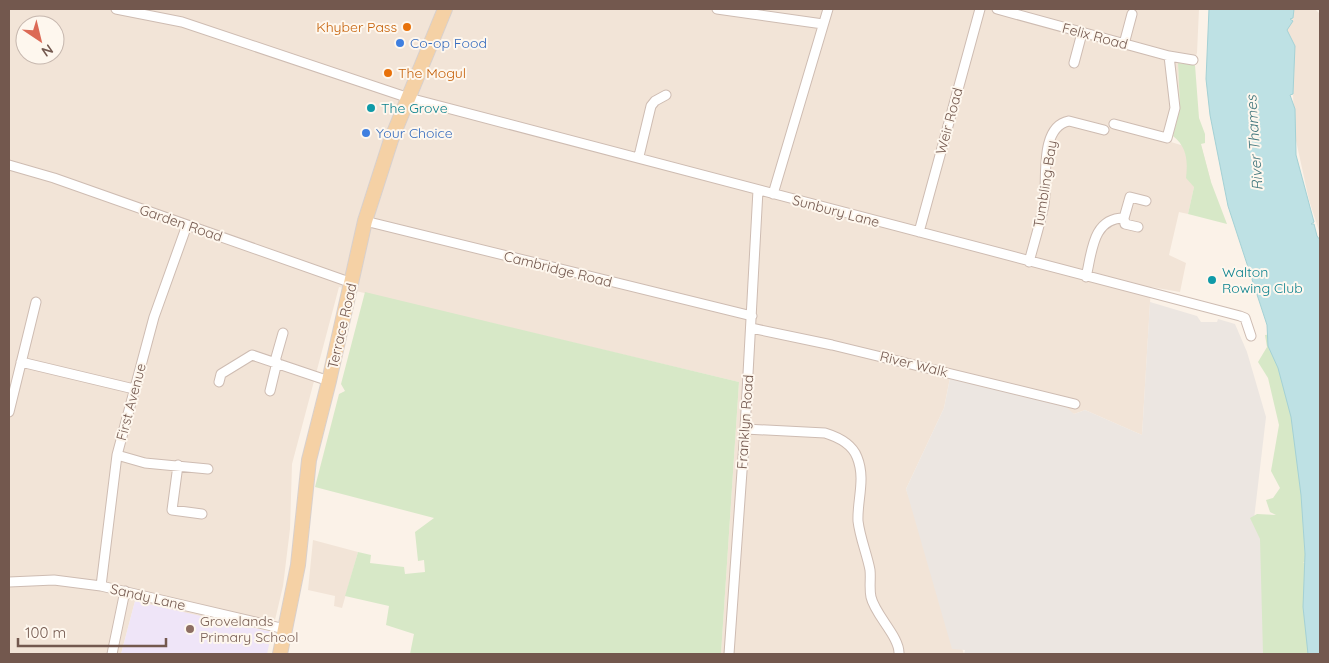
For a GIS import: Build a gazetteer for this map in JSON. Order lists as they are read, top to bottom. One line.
{"streets":{"main road":["Terrace Road"],"street":["Felix Road","Weir Road","Tumbling Bay","Sunbury Lane","Garden Road","Cambridge Road","River Walk","First Avenue","Franklyn Road","Sandy Lane"]},"crossings":[["Weir Road","Sunbury Lane"],["Tumbling Bay","Sunbury Lane"],["Sunbury Lane","Terrace Road"],["Sunbury Lane","Franklyn Road"],["Garden Road","Terrace Road"],["Garden Road","First Avenue"],["Cambridge Road","Terrace Road"],["Cambridge Road","Franklyn Road"],["Terrace Road","Sandy Lane"],["River Walk","Franklyn Road"],["First Avenue","Sandy Lane"]],"water":["River Thames"],"places":["Khyber Pass","Co-op Food","The Mogul","The Grove","Your Choice","Walton Rowing Club","Grovelands Primary School"],"scale_bar":"100 m","north":"bottom right"}
